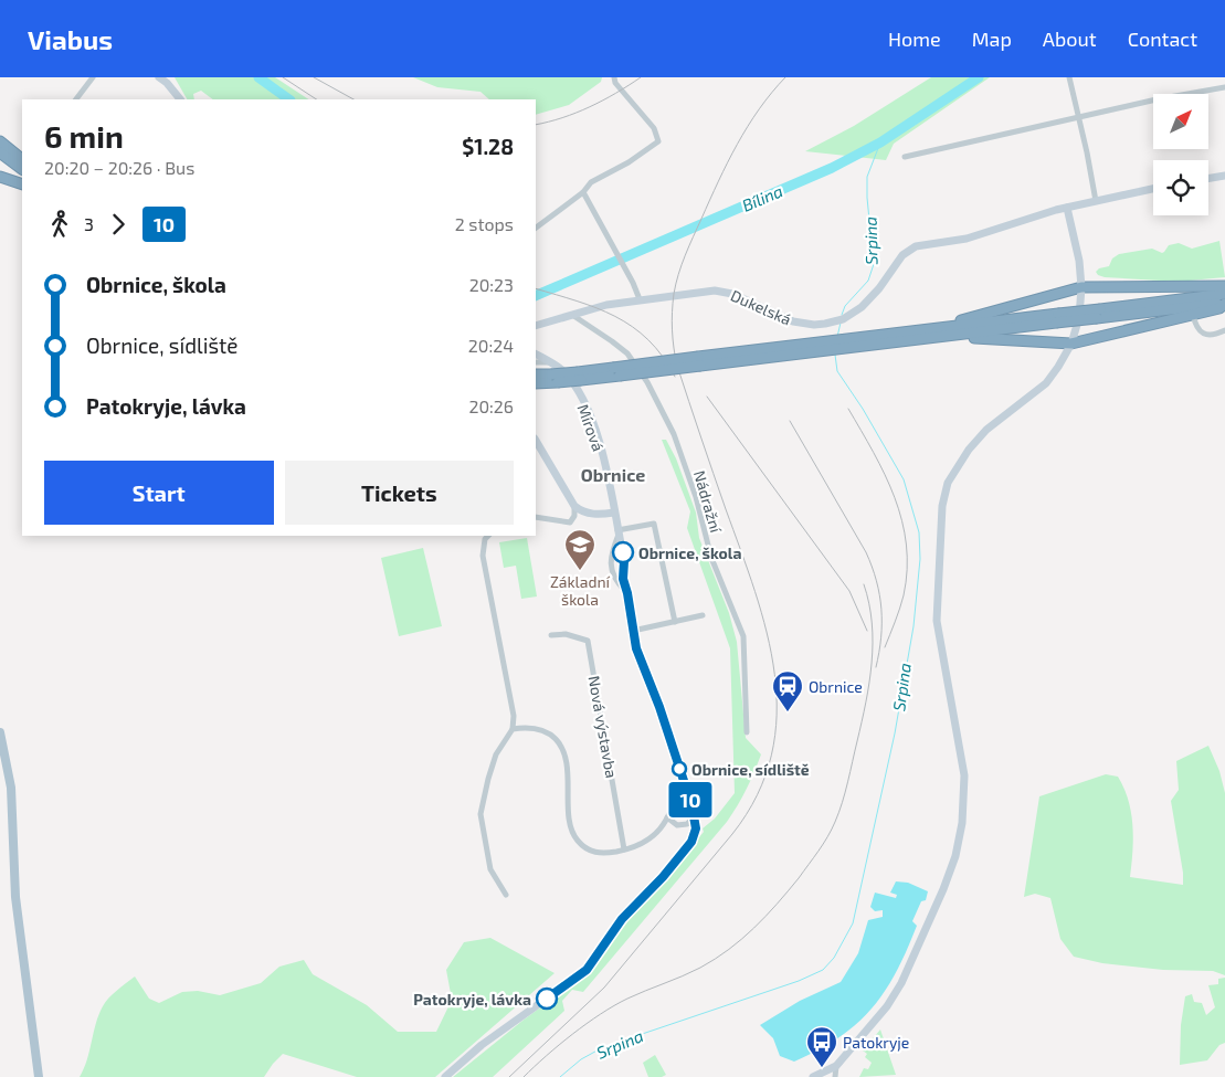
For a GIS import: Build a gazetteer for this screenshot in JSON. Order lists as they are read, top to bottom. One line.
{"streets":{"street":["Dukelská","Mírová","Nádražní","Nová výstavba"]},"crossings":[["Dukelská","Nádražní"]],"districts":["Obrnice"],"water":["Bílina","Srpina"],"places":{"other":["Obrnice, škola","Obrnice, sídliště","Patokryje, lávka"],"school or university":["Základní škola"],"station":["Obrnice"],"bus stop":["Patokryje"]},"lines":["bus line 10"],"north":"top right","page":{"header":"Viabus","nav":["Home","Map","About","Contact"],"on_map":"10","heading":["6 min","20:20 – 20:26 · Bus","$1.28"],"legs":["3","10","2 stops"],"list":[{"name":"Obrnice, škola","value":"20:23"},{"name":"Obrnice, sídliště","value":"20:24"},{"name":"Patokryje, lávka","value":"20:26"}],"buttons":["Start","Tickets"]}}
